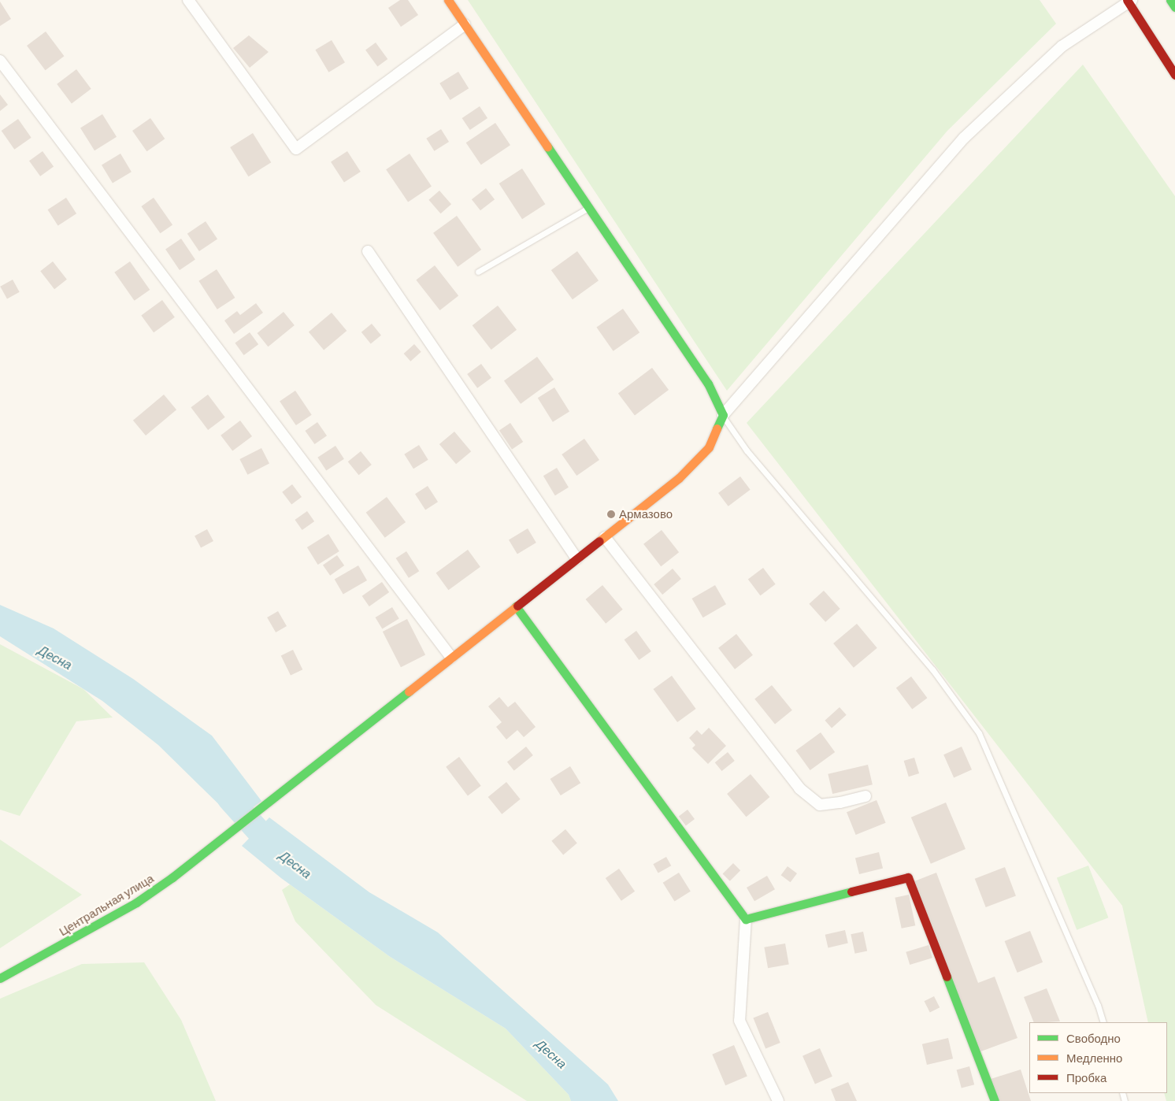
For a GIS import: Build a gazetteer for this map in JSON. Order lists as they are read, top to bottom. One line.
{"streets":{"street":["Центральная улица"]},"water":["Десна"],"places":["Армазово"],"legend":["Свободно","Медленно","Пробка"]}
